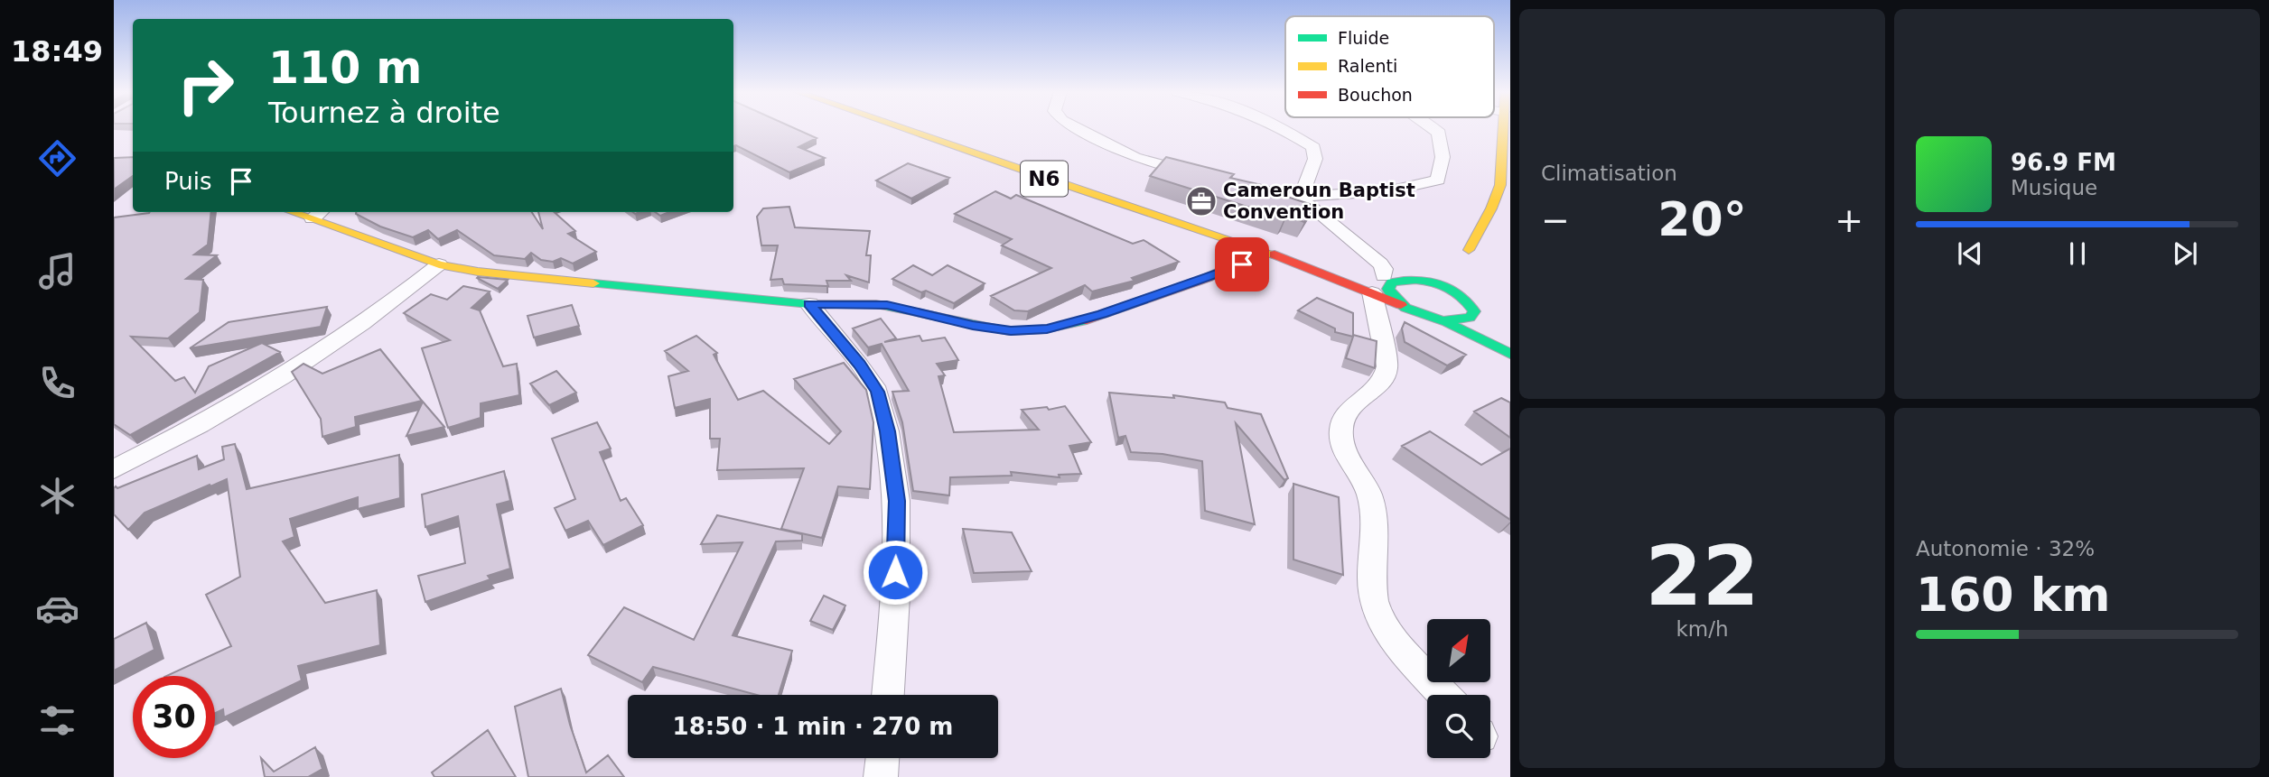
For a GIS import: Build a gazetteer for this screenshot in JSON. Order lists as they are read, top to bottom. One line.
{"streets":{"main road":["N6"]},"places":{"office":["Cameroun Baptist Convention"]},"legend":["Fluide","Ralenti","Bouchon"],"north":"top right","page":{"tabs":"18:49","tile":["Climatisation",["22","km/h"],["Autonomie · 32%","160 km"]],"turn":["110 m","Tournez à droite"],"song":["96.9 FM","Musique"],"then":"Puis","heat":["−","20°","+"],"limit":"30","trip":"18:50 · 1 min · 270 m"}}
